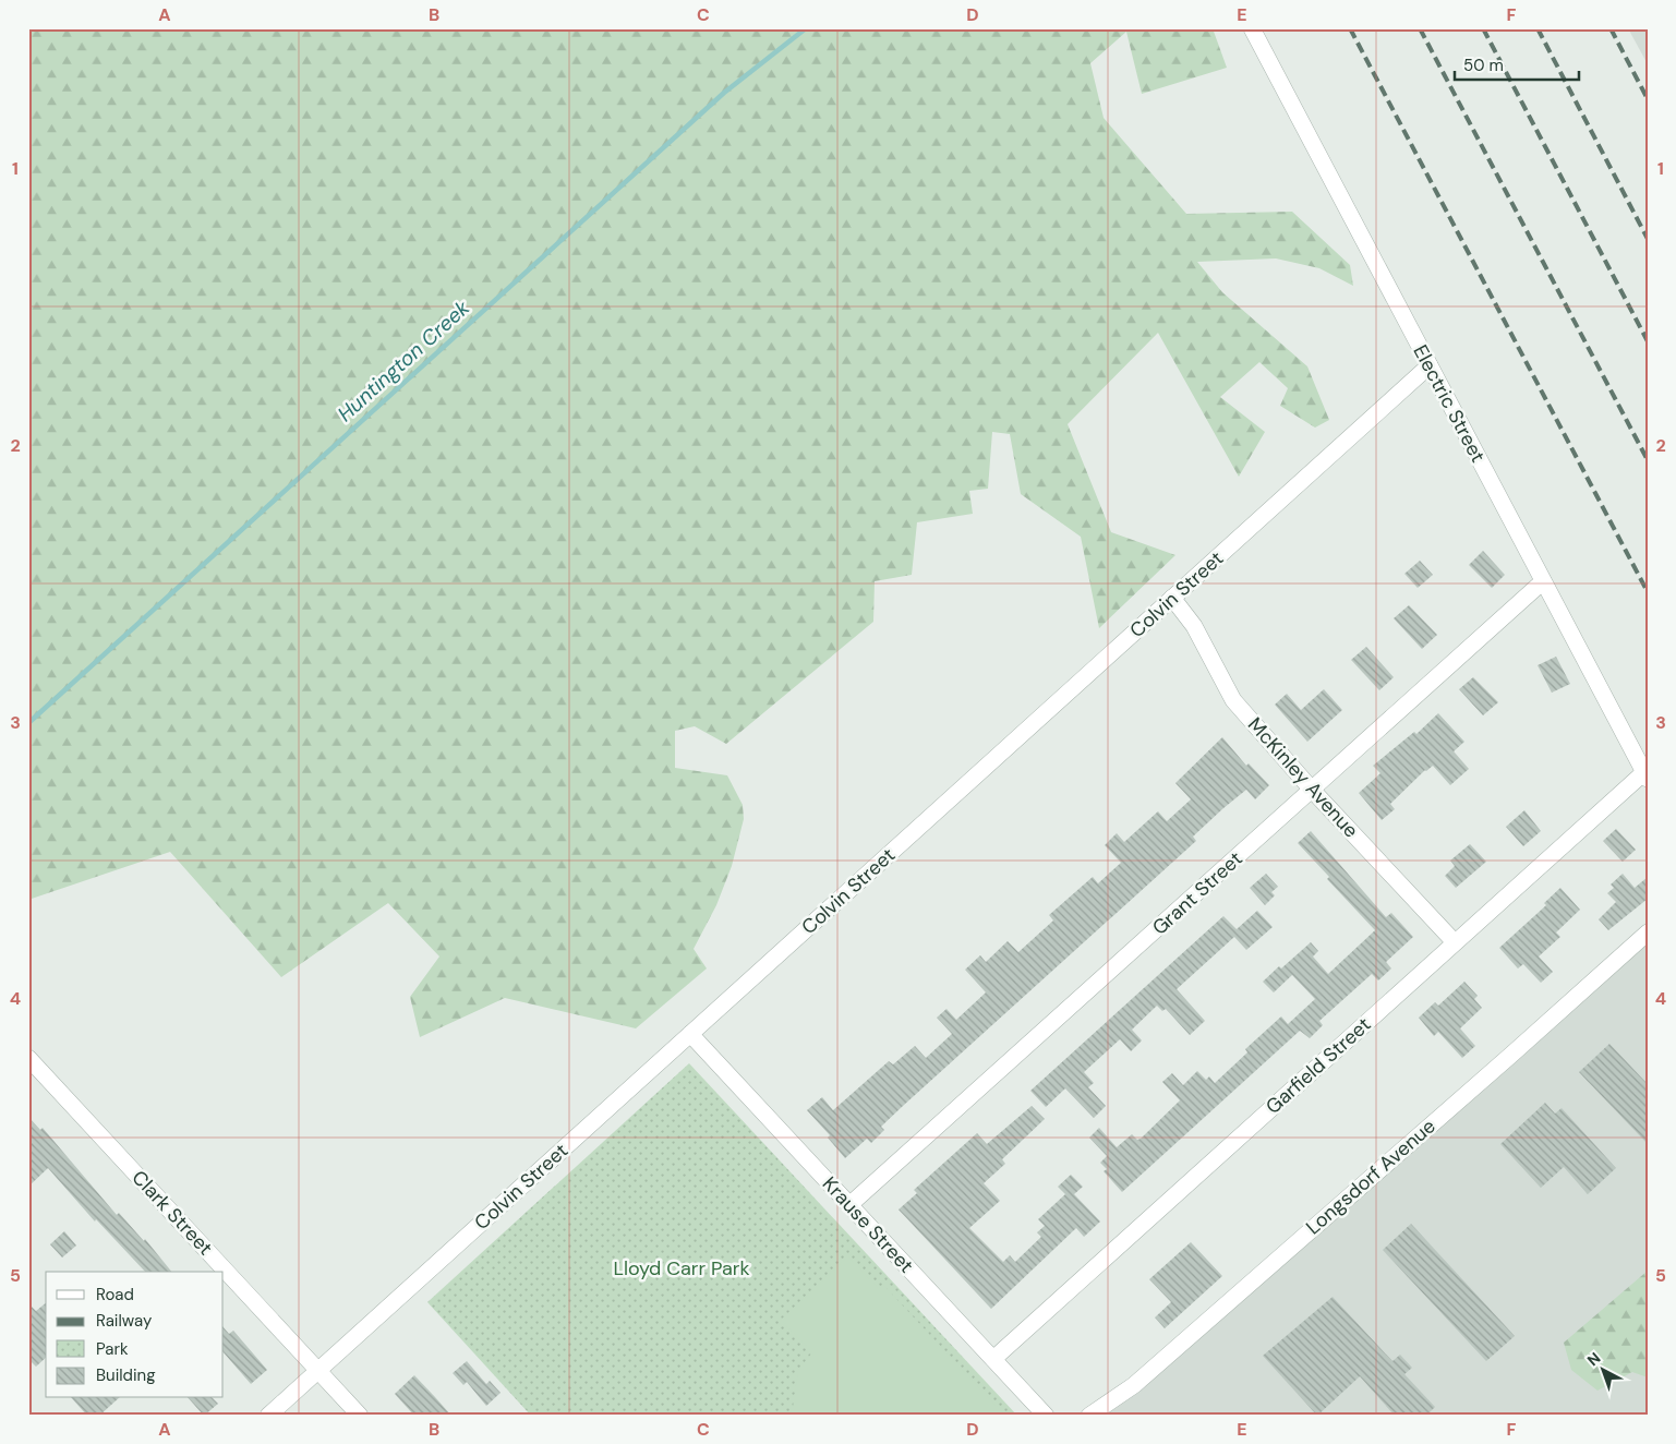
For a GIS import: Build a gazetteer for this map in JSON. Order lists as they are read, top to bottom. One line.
{"streets":{"street":["Electric Street","Colvin Street","McKinley Avenue","Grant Street","Garfield Street","Longsdorf Avenue","Clark Street","Krause Street"]},"crossings":[["Electric Street","Colvin Street"],["Electric Street","Grant Street"],["Electric Street","Garfield Street"],["Colvin Street","McKinley Avenue"],["Colvin Street","Clark Street"],["Colvin Street","Krause Street"],["McKinley Avenue","Grant Street"],["McKinley Avenue","Garfield Street"],["Grant Street","Krause Street"],["Garfield Street","Krause Street"]],"water":["Huntington Creek"],"parks":["Lloyd Carr Park"],"legend":["Road","Railway","Park","Building"],"scale_bar":"50 m","north":"top left","grid":{"columns":["A","B","C","D","E","F"],"rows":["1","2","3","4","5"]}}
